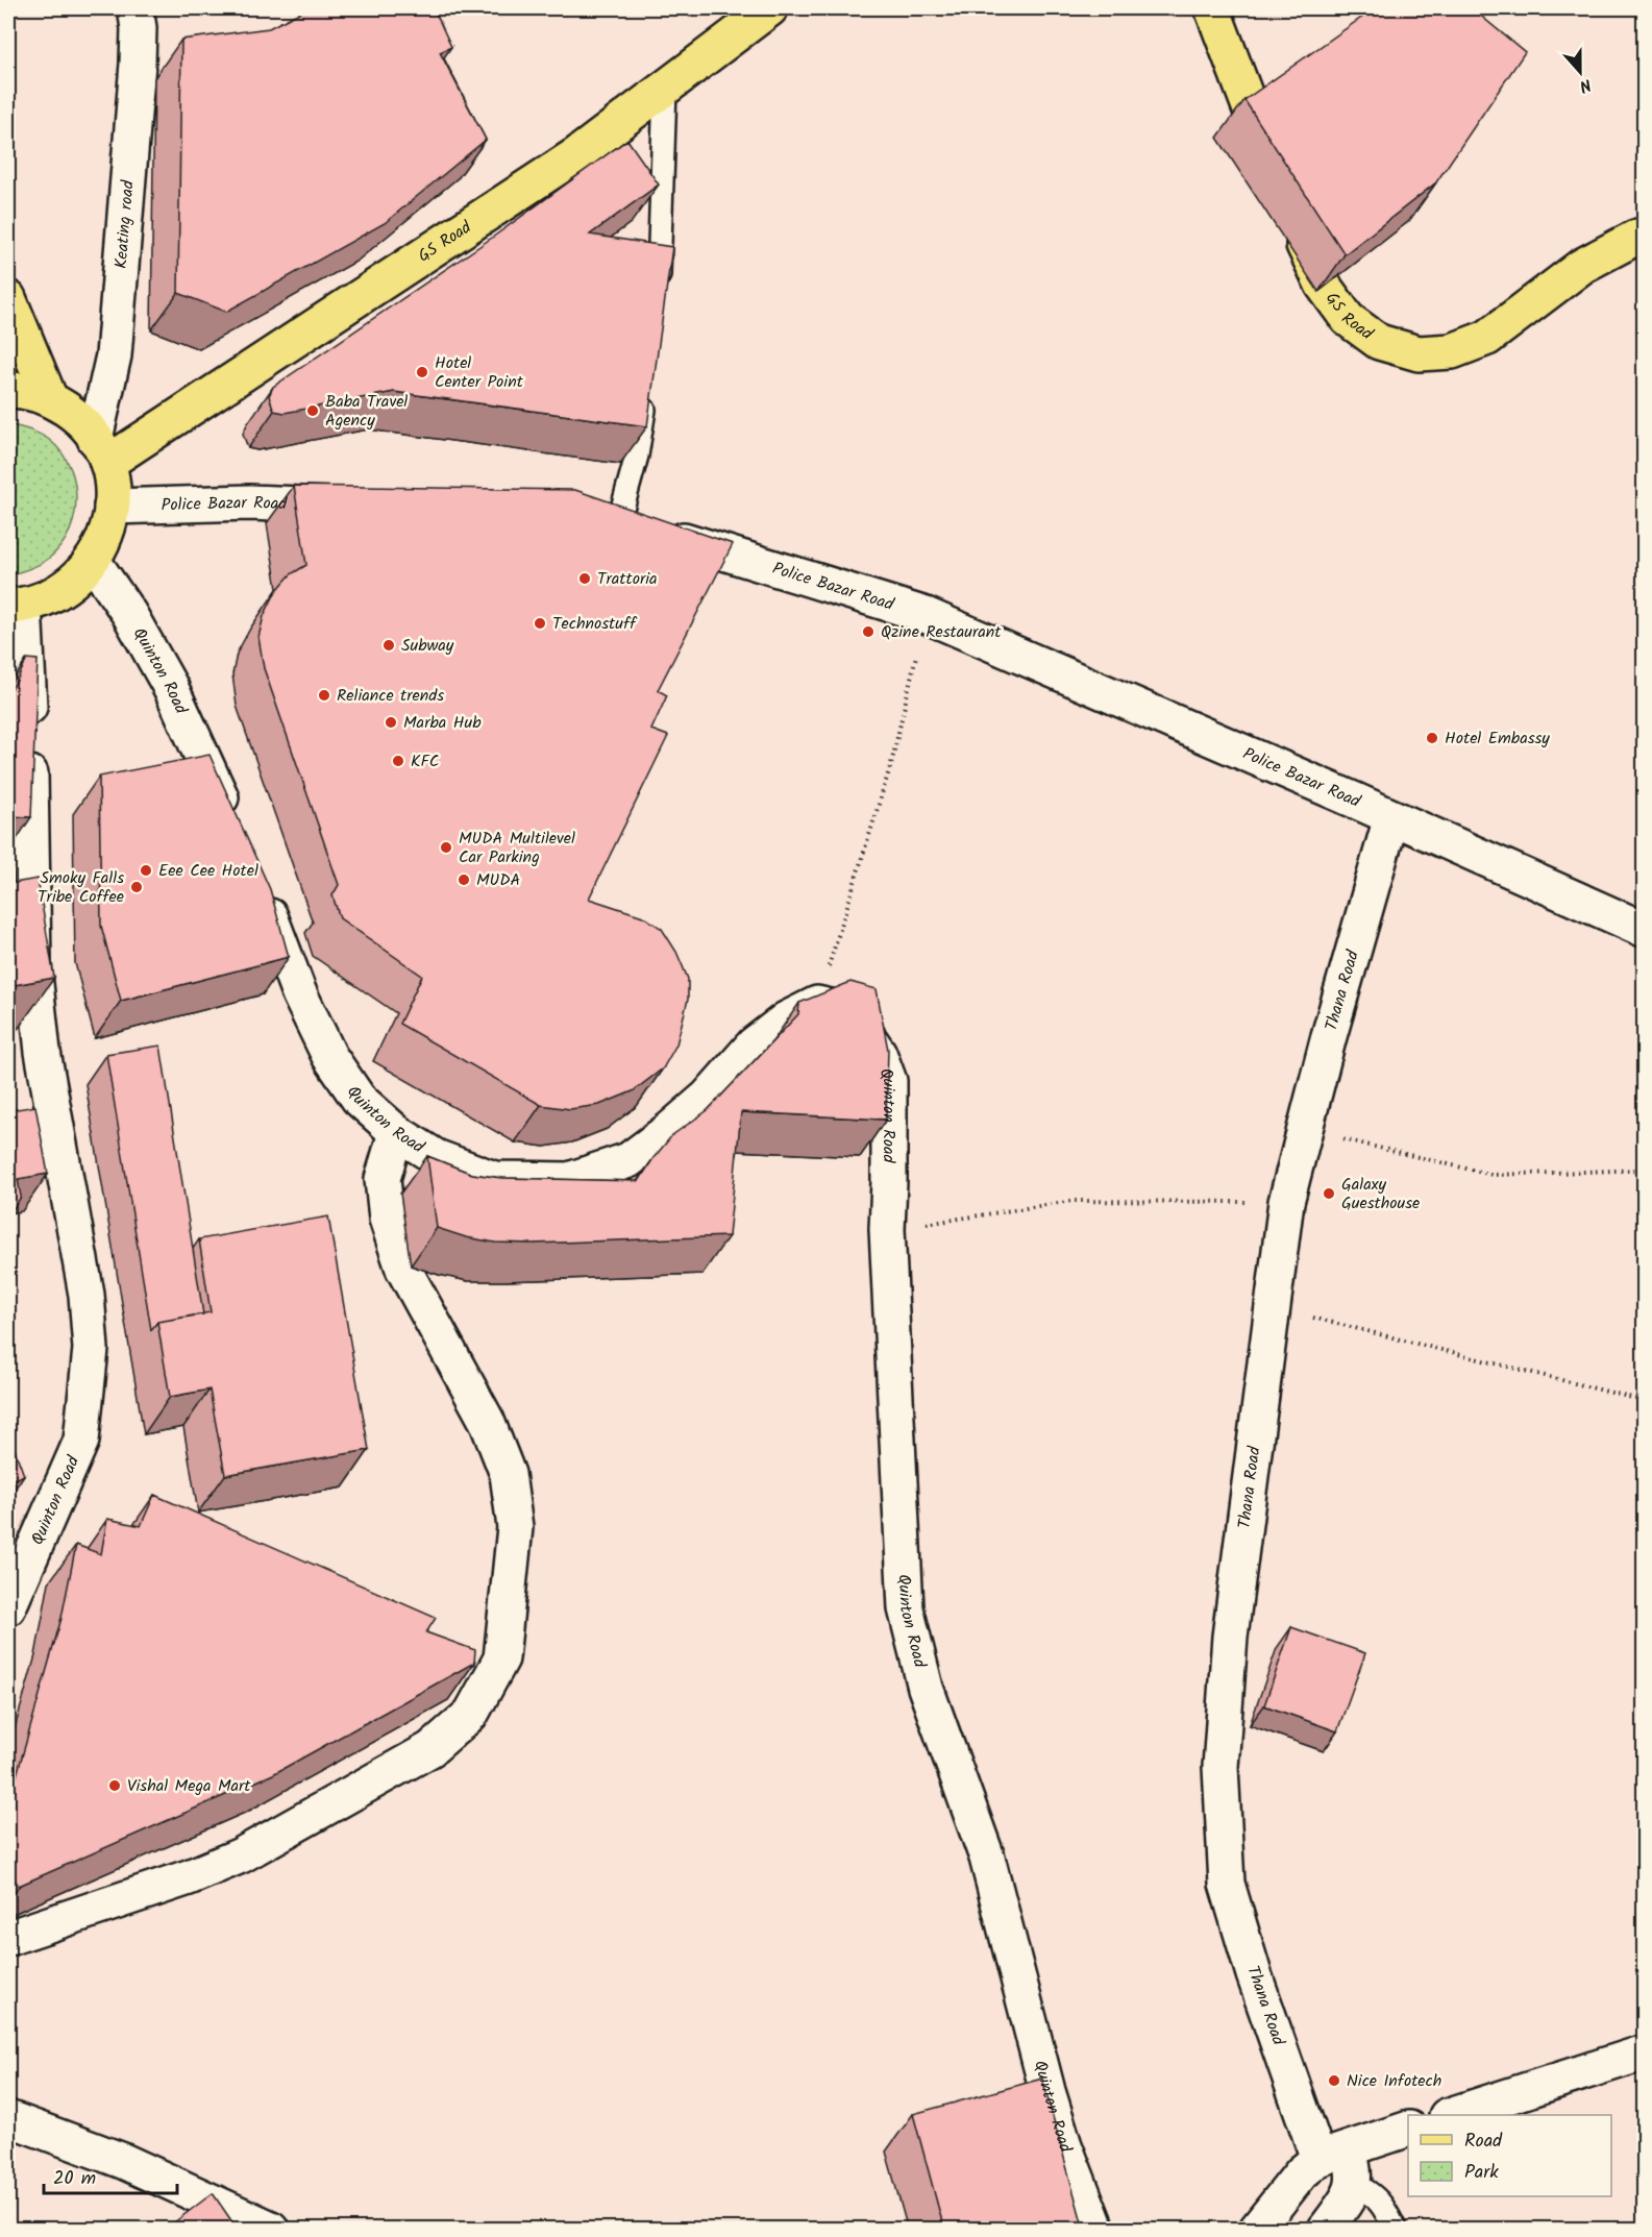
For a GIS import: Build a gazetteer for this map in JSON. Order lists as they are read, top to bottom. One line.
{"streets":{"main road":["GS Road"],"street":["Keating road","Police Bazar Road","Quinton Road","Thana Road"]},"crossings":[["Keating road","GS Road"],["Police Bazar Road","Thana Road"]],"places":["Hotel Center Point","Baba Travel Agency","Trattoria","Technostuff","Qzine Restaurant","Subway","Reliance trends","Marba Hub","Hotel Embassy","KFC","MUDA Multilevel Car Parking","Eee Cee Hotel","MUDA","Smoky Falls Tribe Coffee","Galaxy Guesthouse","Vishal Mega Mart","Nice Infotech"],"legend":["Road","Park"],"scale_bar":"20 m","north":"bottom"}
